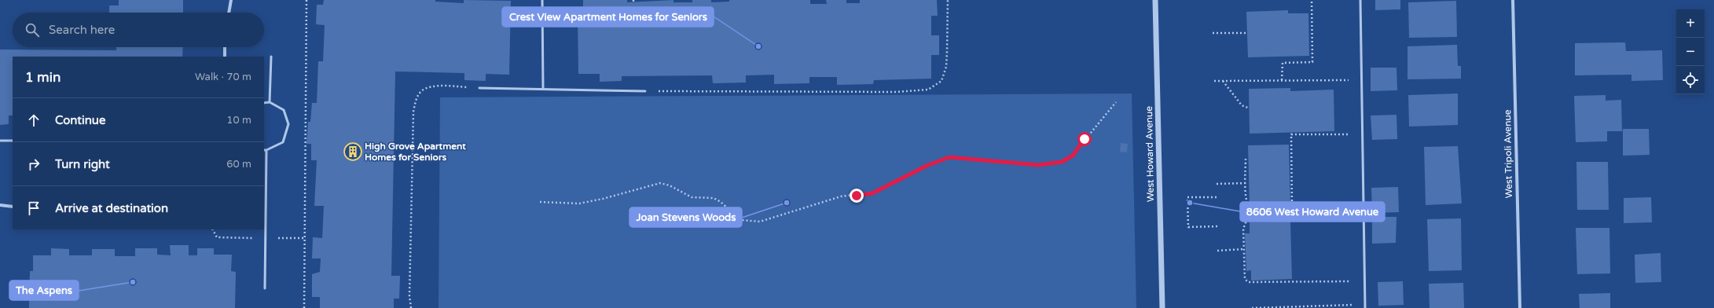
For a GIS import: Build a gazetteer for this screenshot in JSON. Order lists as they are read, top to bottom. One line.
{"streets":{"street":["West Howard Avenue","West Tripoli Avenue"]},"places":{"other":["Crest View Apartment Homes for Seniors","Joan Stevens Woods","8606 West Howard Avenue","The Aspens"],"building":["High Grove Apartment Homes for Seniors"]},"page":{"map_buttons":["+","−"],"search":"Search here","heading":["1 min","Walk · 70 m"],"list":[["Continue","10 m"],["Turn right","60 m"],"Arrive at destination"]}}
